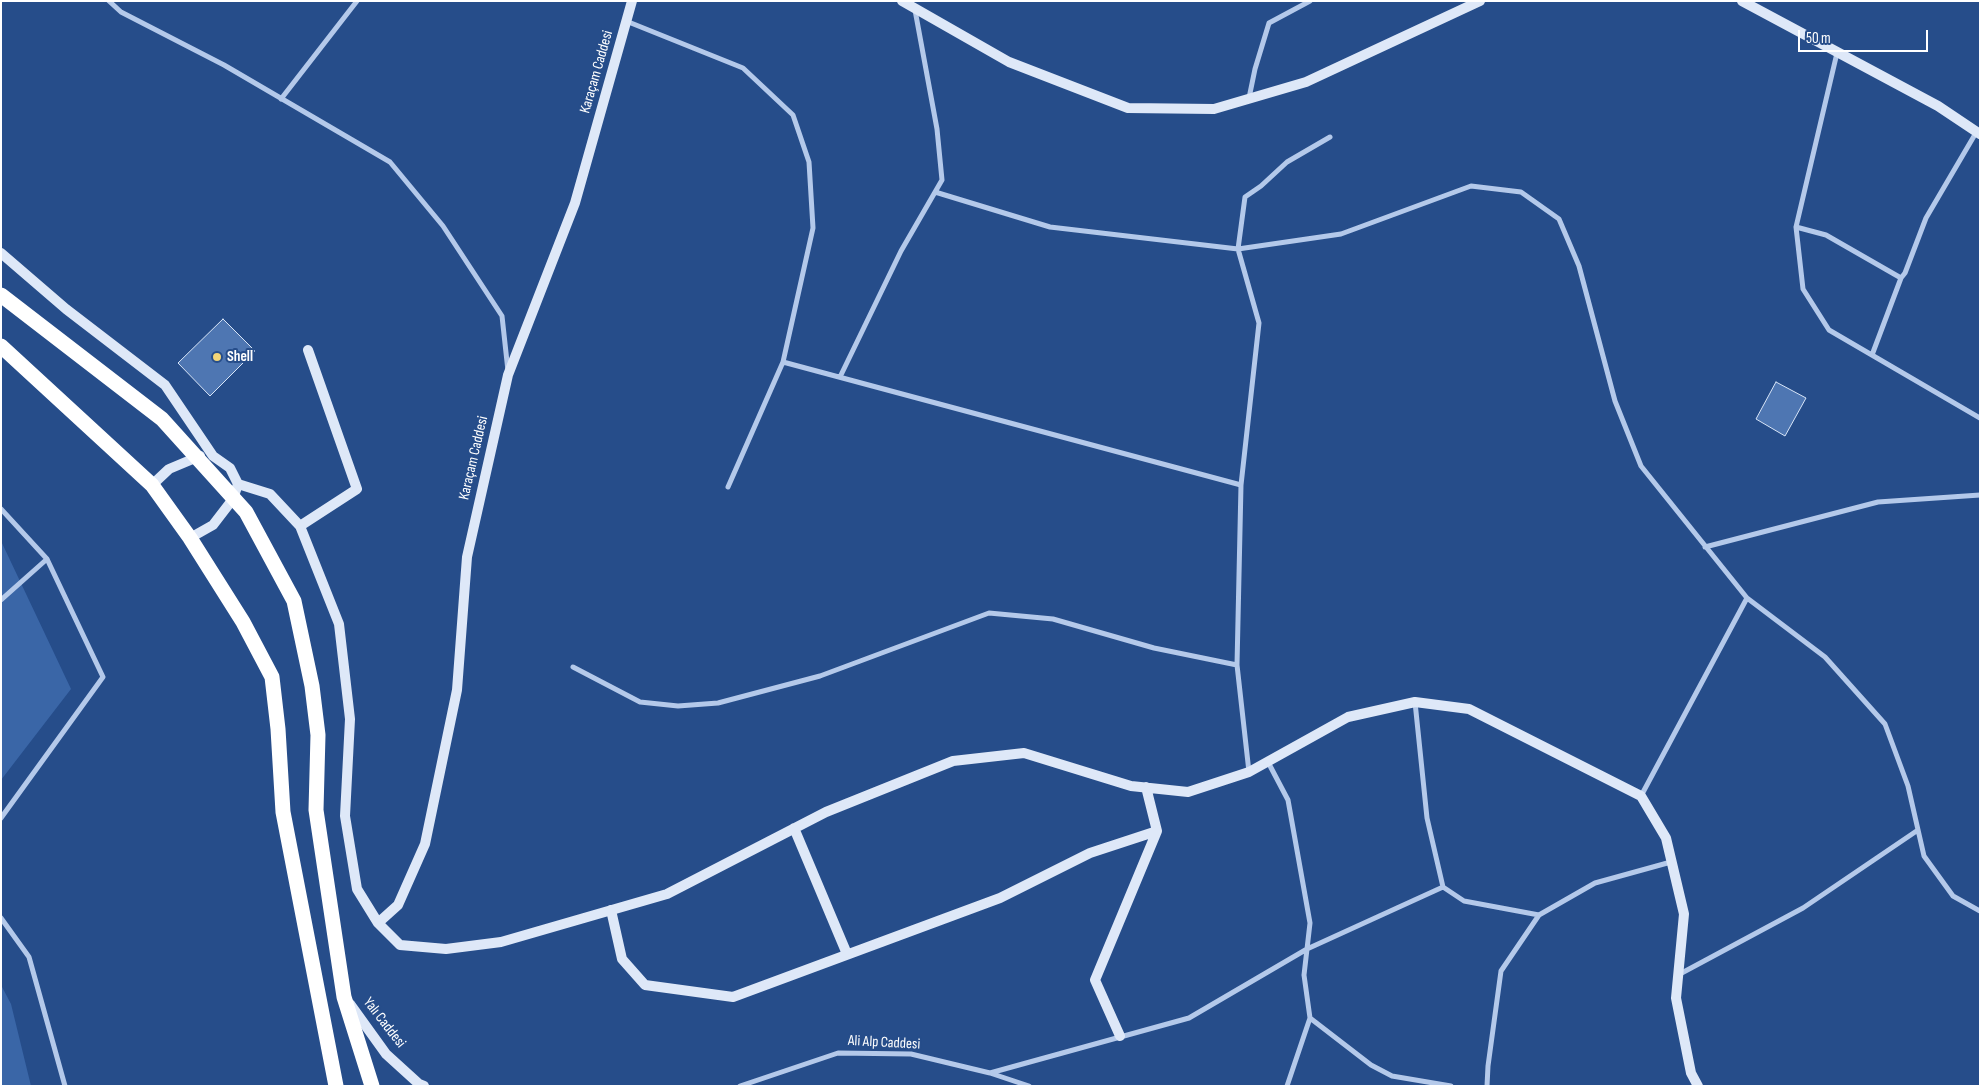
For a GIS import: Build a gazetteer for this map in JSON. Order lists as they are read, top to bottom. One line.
{"streets":{"street":["Karaçam Caddesi","Yalı Caddesi","Ali Alp Caddesi"]},"places":["Shell"],"scale_bar":"50 m"}
